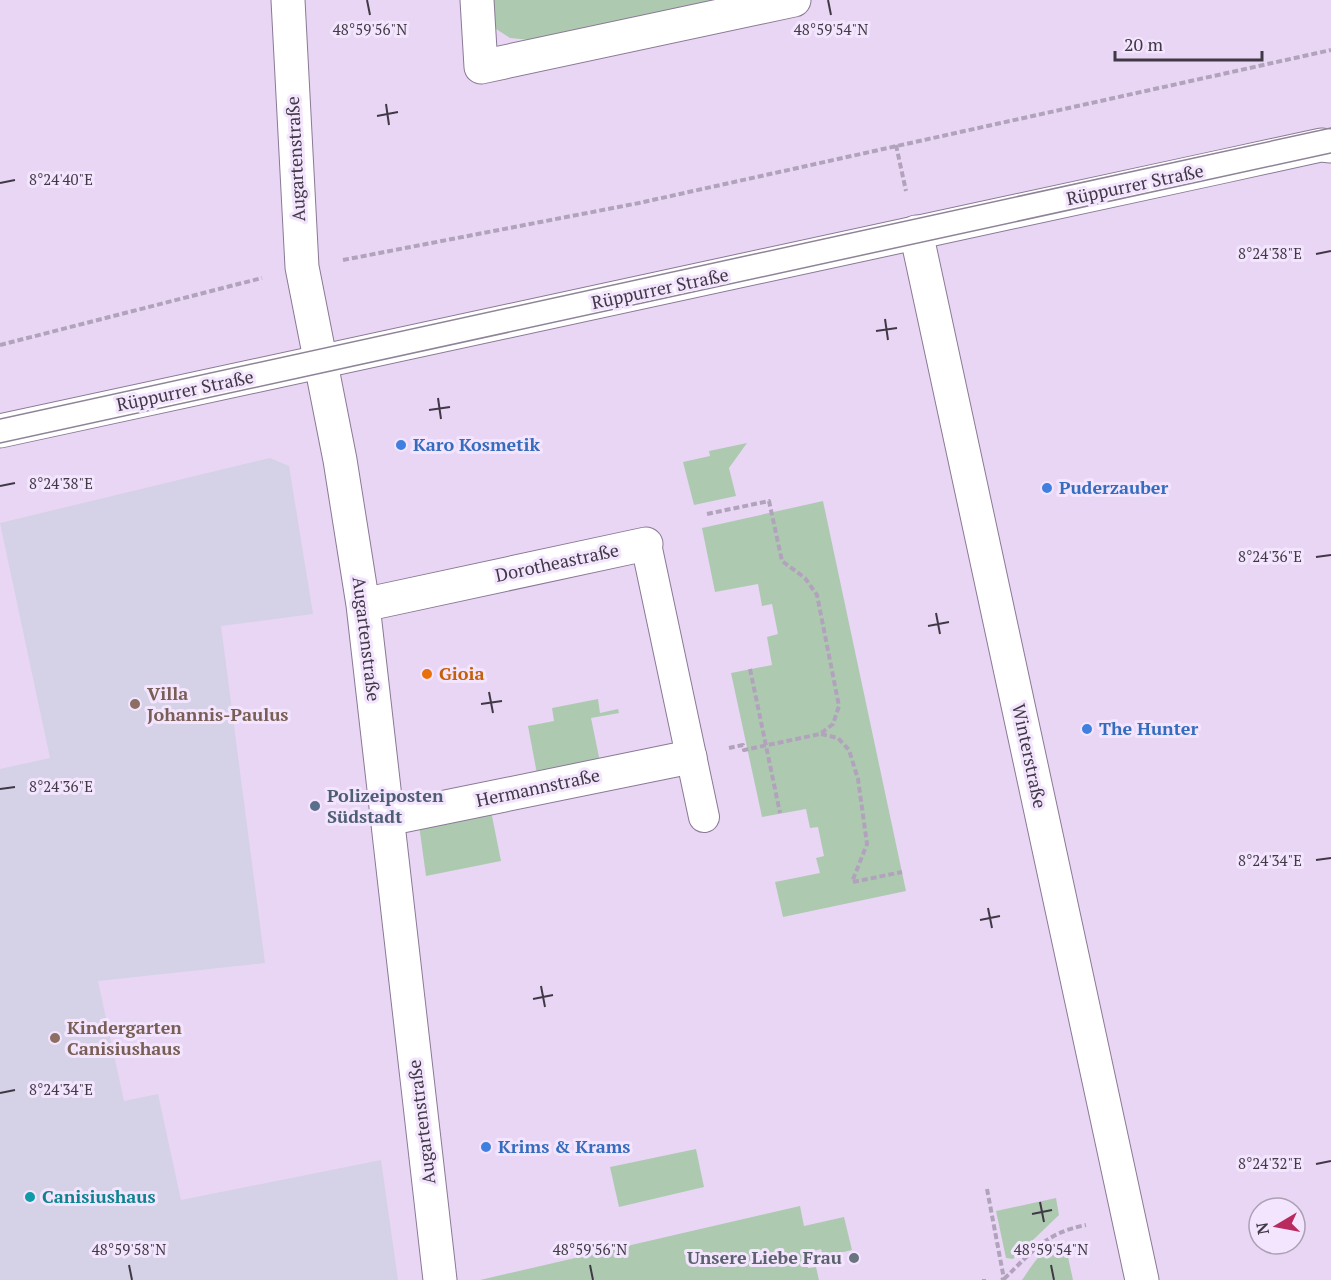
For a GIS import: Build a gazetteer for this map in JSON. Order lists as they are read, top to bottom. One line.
{"streets":{"street":["Augartenstraße","Rüppurrer Straße","Dorotheastraße","Winterstraße","Hermannstraße"]},"crossings":[["Augartenstraße","Rüppurrer Straße"],["Augartenstraße","Dorotheastraße"],["Augartenstraße","Hermannstraße"],["Rüppurrer Straße","Winterstraße"]],"places":["Karo Kosmetik","Puderzauber","Gioia","Villa Johannis-Paulus","The Hunter","Polizeiposten Südstadt","Kindergarten Canisiushaus","Krims & Krams","Canisiushaus","Unsere Liebe Frau"],"scale_bar":"20 m","north":"left","coordinates":["48°59'56\"N","48°59'54\"N","8°24'40\"E","8°24'38\"E","8°24'36\"E","8°24'34\"E","8°24'32\"E","48°59'58\"N"]}
